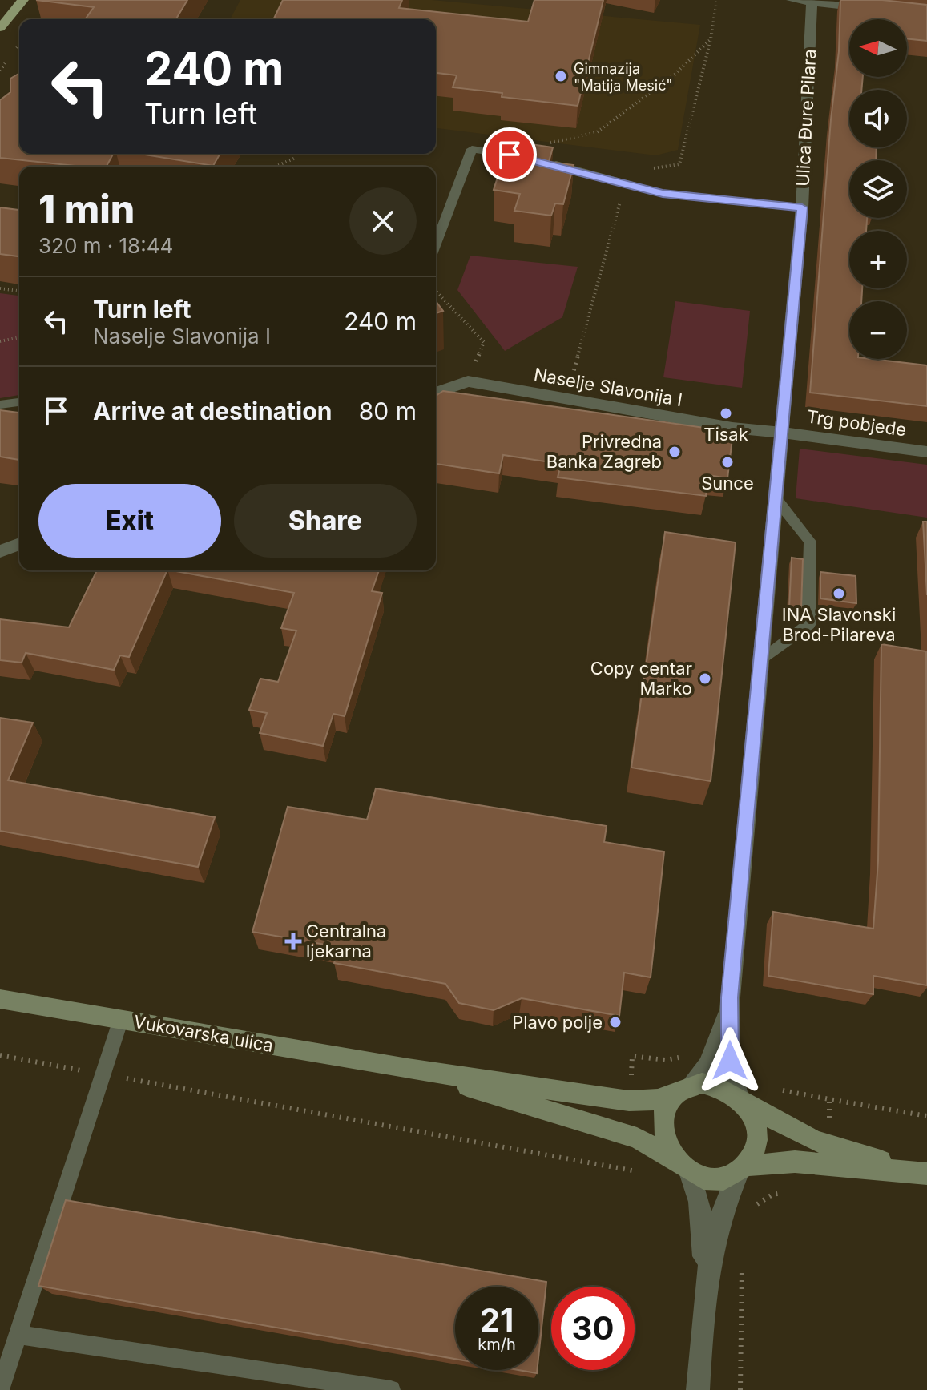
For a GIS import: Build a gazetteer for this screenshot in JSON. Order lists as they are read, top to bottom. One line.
{"streets":{"main road":["Vukovarska ulica"],"street":["Ulica Đure Pilara","Naselje Slavonija I","Trg pobjede"]},"crossings":[["Ulica Đure Pilara","Naselje Slavonija I"],["Ulica Đure Pilara","Trg pobjede"],["Ulica Đure Pilara","Vukovarska ulica"],["Naselje Slavonija I","Trg pobjede"]],"places":{"other":["Gimnazija \"Matija Mesić\"","Tisak","Privredna Banka Zagreb","Sunce","INA Slavonski Brod-Pilareva","Copy centar Marko","Plavo polje"],"health":["Centralna ljekarna"]},"north":"left","page":{"map_buttons":["+","−"],"turn":["240 m","Turn left"],"heading":["1 min","320 m · 18:44"],"list":[{"name":"Turn left","note":"Naselje Slavonija I","value":"240 m"},{"name":"Arrive at destination","value":"80 m"}],"buttons":["Exit","Share"],"speed":"21 km/h","limit":"30"}}
